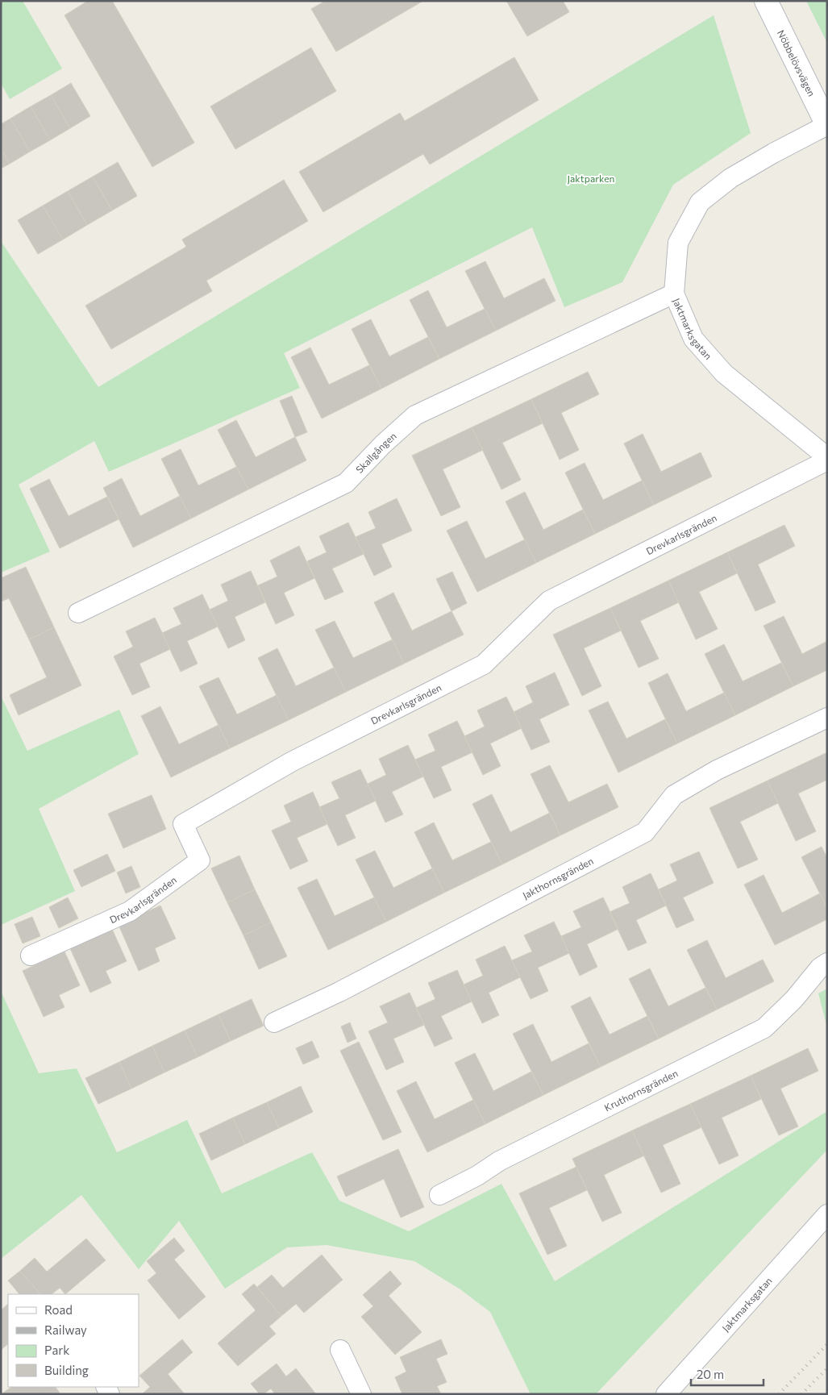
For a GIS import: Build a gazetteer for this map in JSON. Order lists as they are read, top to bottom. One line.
{"streets":{"street":["Nöbbelövsvägen","Jaktmarksgatan","Skallgången","Drevkarlsgränden","Jakthornsgränden","Kruthornsgränden"]},"crossings":[["Nöbbelövsvägen","Jaktmarksgatan"],["Jaktmarksgatan","Skallgången"]],"parks":["Jaktparken"],"legend":["Road","Railway","Park","Building"],"scale_bar":"20 m"}
